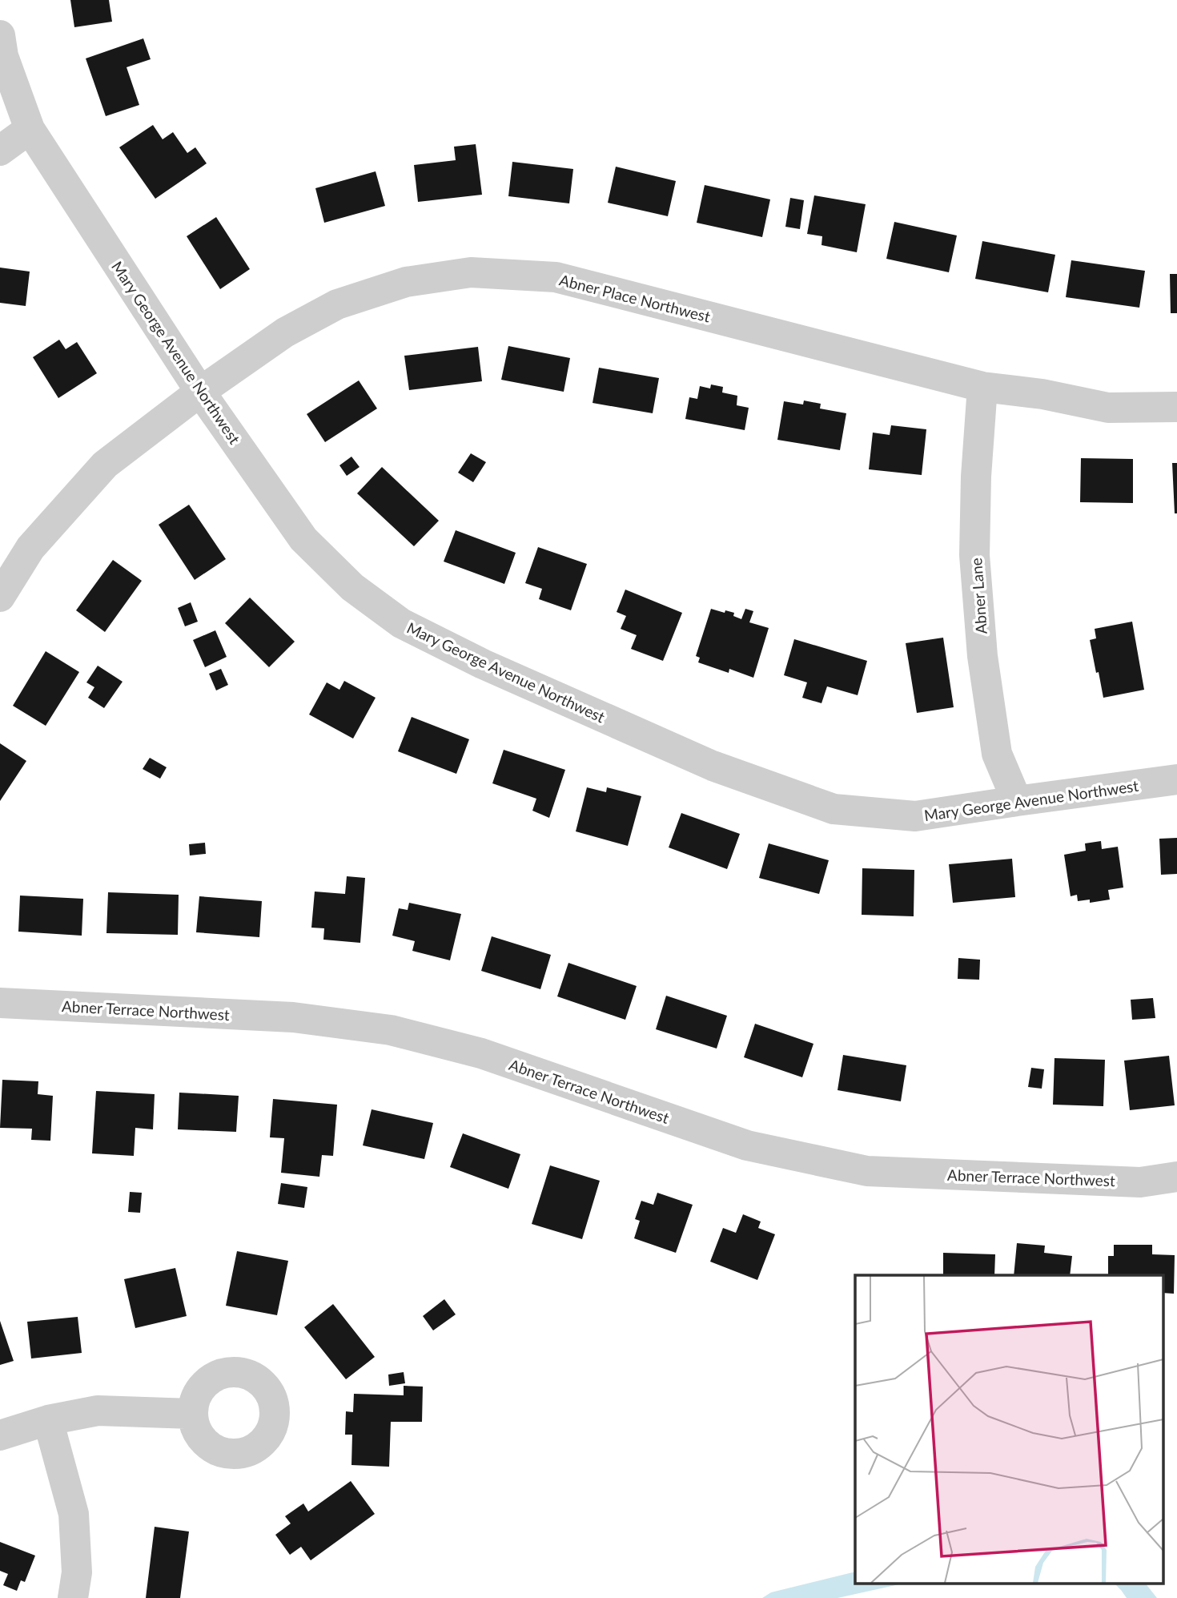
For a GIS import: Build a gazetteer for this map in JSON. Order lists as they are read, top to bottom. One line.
{"streets":{"street":["Abner Place Northwest","Mary George Avenue Northwest","Abner Lane","Abner Terrace Northwest"]},"crossings":[["Abner Place Northwest","Mary George Avenue Northwest"],["Abner Place Northwest","Abner Lane"],["Mary George Avenue Northwest","Abner Lane"]]}
